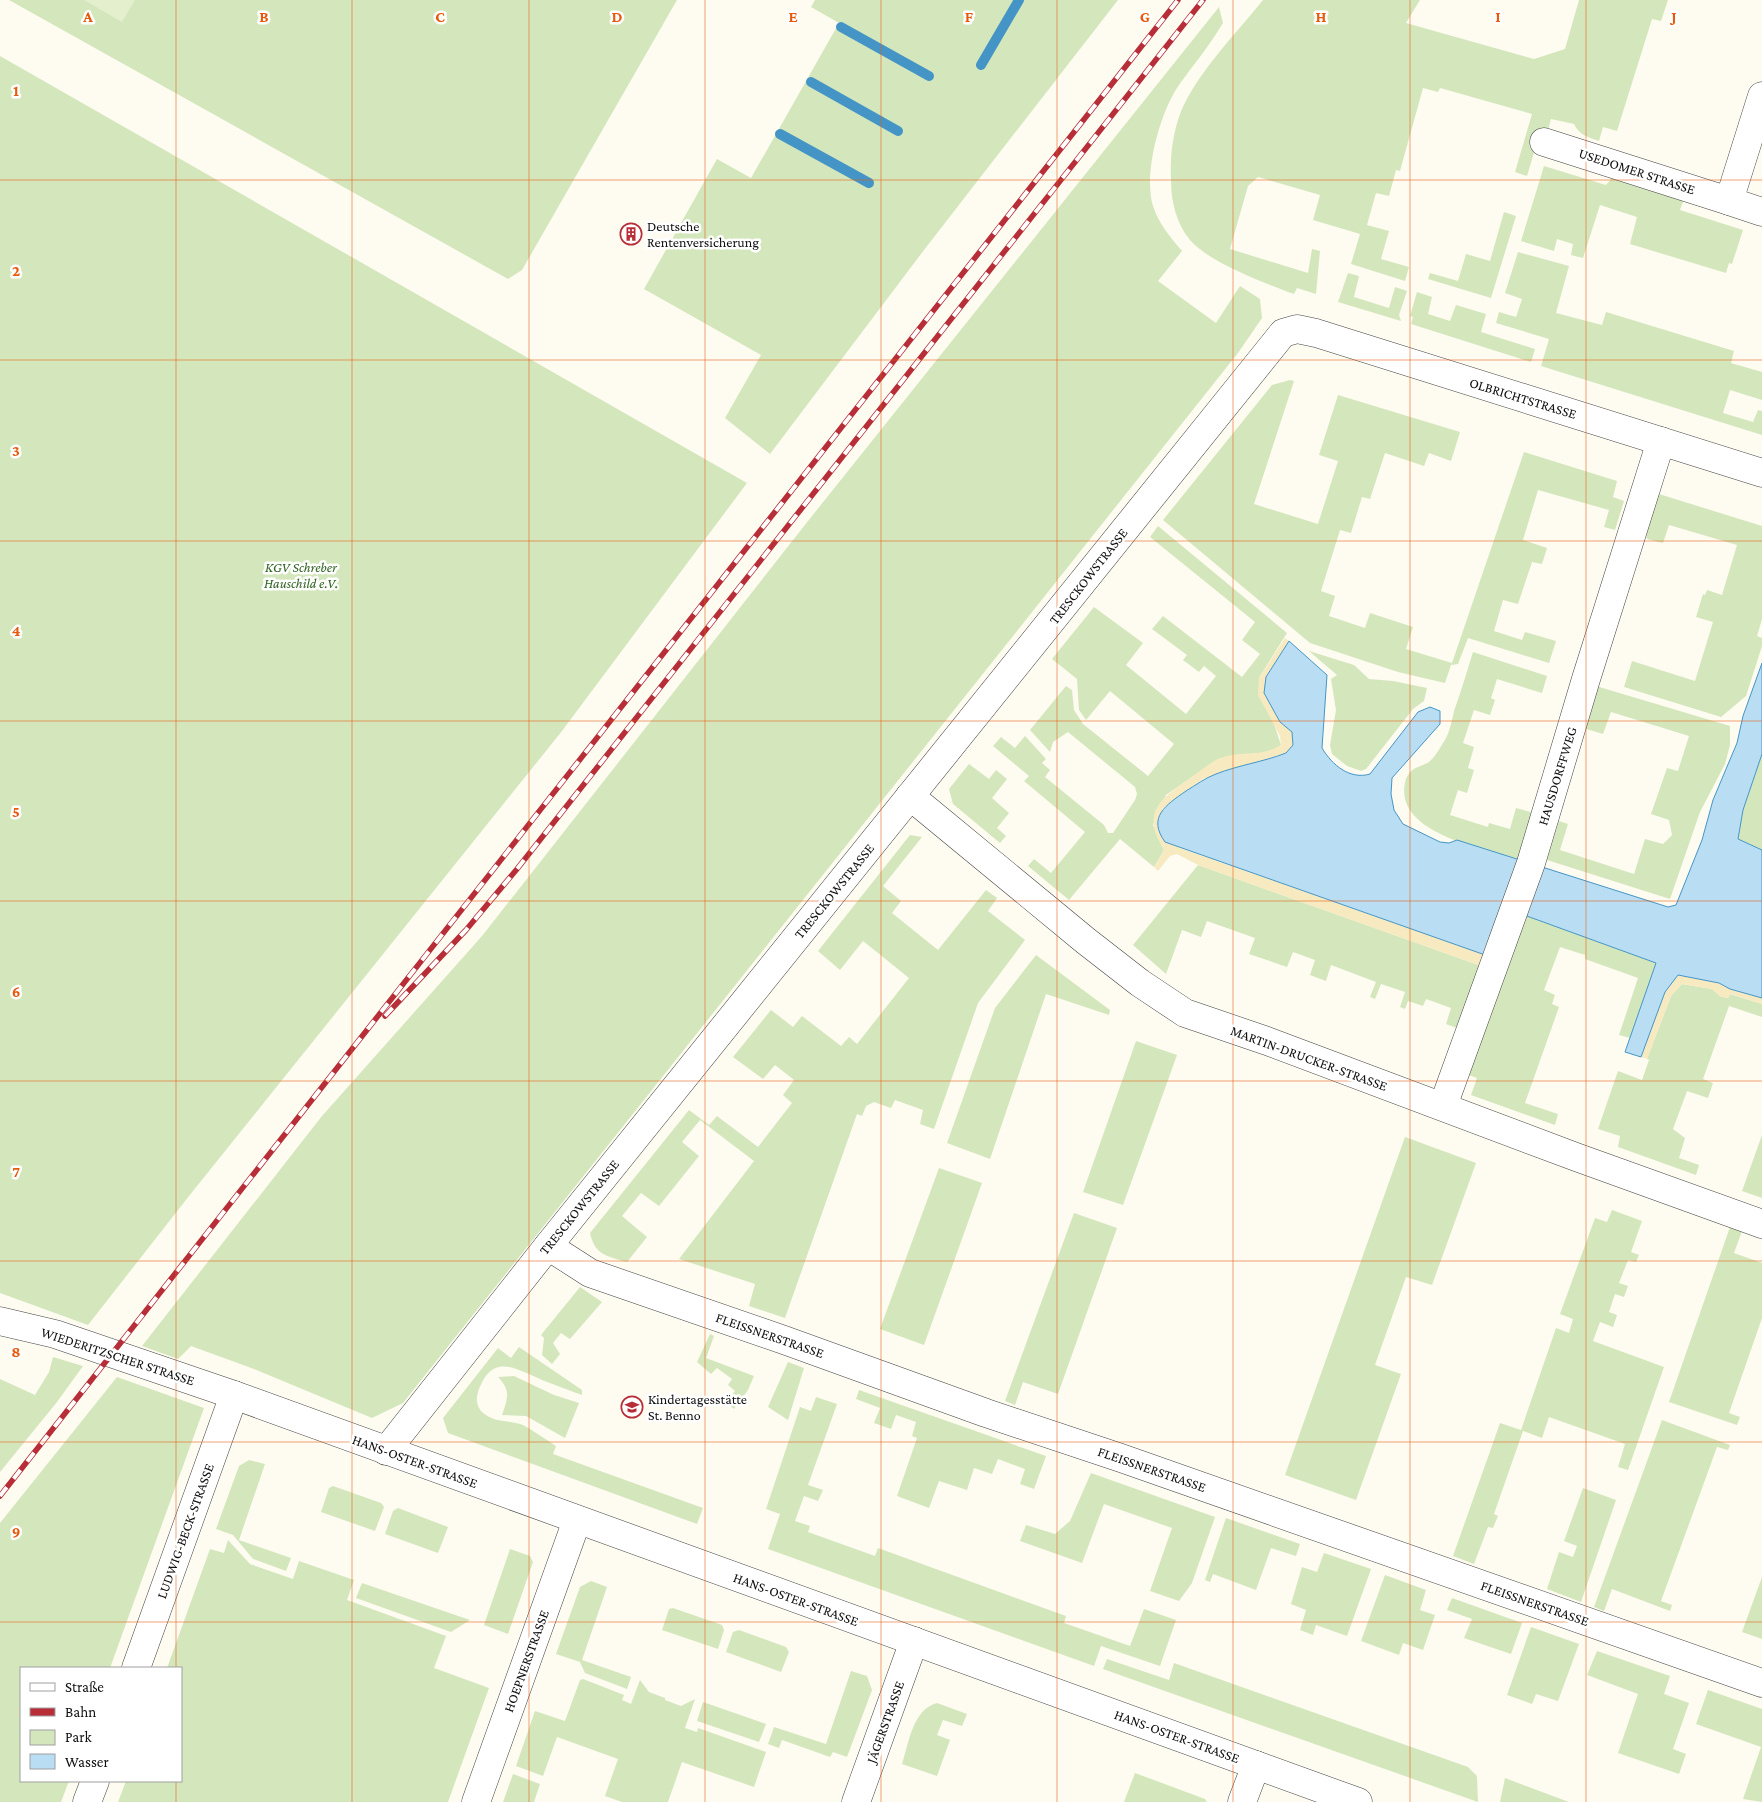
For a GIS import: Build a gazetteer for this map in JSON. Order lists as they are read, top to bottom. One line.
{"streets":{"street":["USEDOMER STRASSE","OLBRICHTSTRASSE","TRESCKOWSTRASSE","HAUSDORFFWEG","MARTIN-DRUCKER-STRASSE","FLEISSNERSTRASSE","WIEDERITZSCHER STRASSE","HANS-OSTER-STRASSE","LUDWIG-BECK-STRASSE","HOEPNERSTRASSE","JÄGERSTRASSE"]},"crossings":[["OLBRICHTSTRASSE","TRESCKOWSTRASSE"],["OLBRICHTSTRASSE","HAUSDORFFWEG"],["TRESCKOWSTRASSE","MARTIN-DRUCKER-STRASSE"],["TRESCKOWSTRASSE","FLEISSNERSTRASSE"],["TRESCKOWSTRASSE","HANS-OSTER-STRASSE"],["HAUSDORFFWEG","MARTIN-DRUCKER-STRASSE"],["WIEDERITZSCHER STRASSE","HANS-OSTER-STRASSE"],["WIEDERITZSCHER STRASSE","LUDWIG-BECK-STRASSE"],["HANS-OSTER-STRASSE","LUDWIG-BECK-STRASSE"],["HANS-OSTER-STRASSE","HOEPNERSTRASSE"],["HANS-OSTER-STRASSE","JÄGERSTRASSE"]],"parks":["KGV Schreber Hauschild e.V."],"places":{"building":["Deutsche Rentenversicherung"],"school or university":["Kindertagesstätte St. Benno"]},"legend":["Straße","Bahn","Park","Wasser"],"grid":{"columns":["A","B","C","D","E","F","G","H","I","J"],"rows":["1","2","3","4","5","6","7","8","9"]}}
